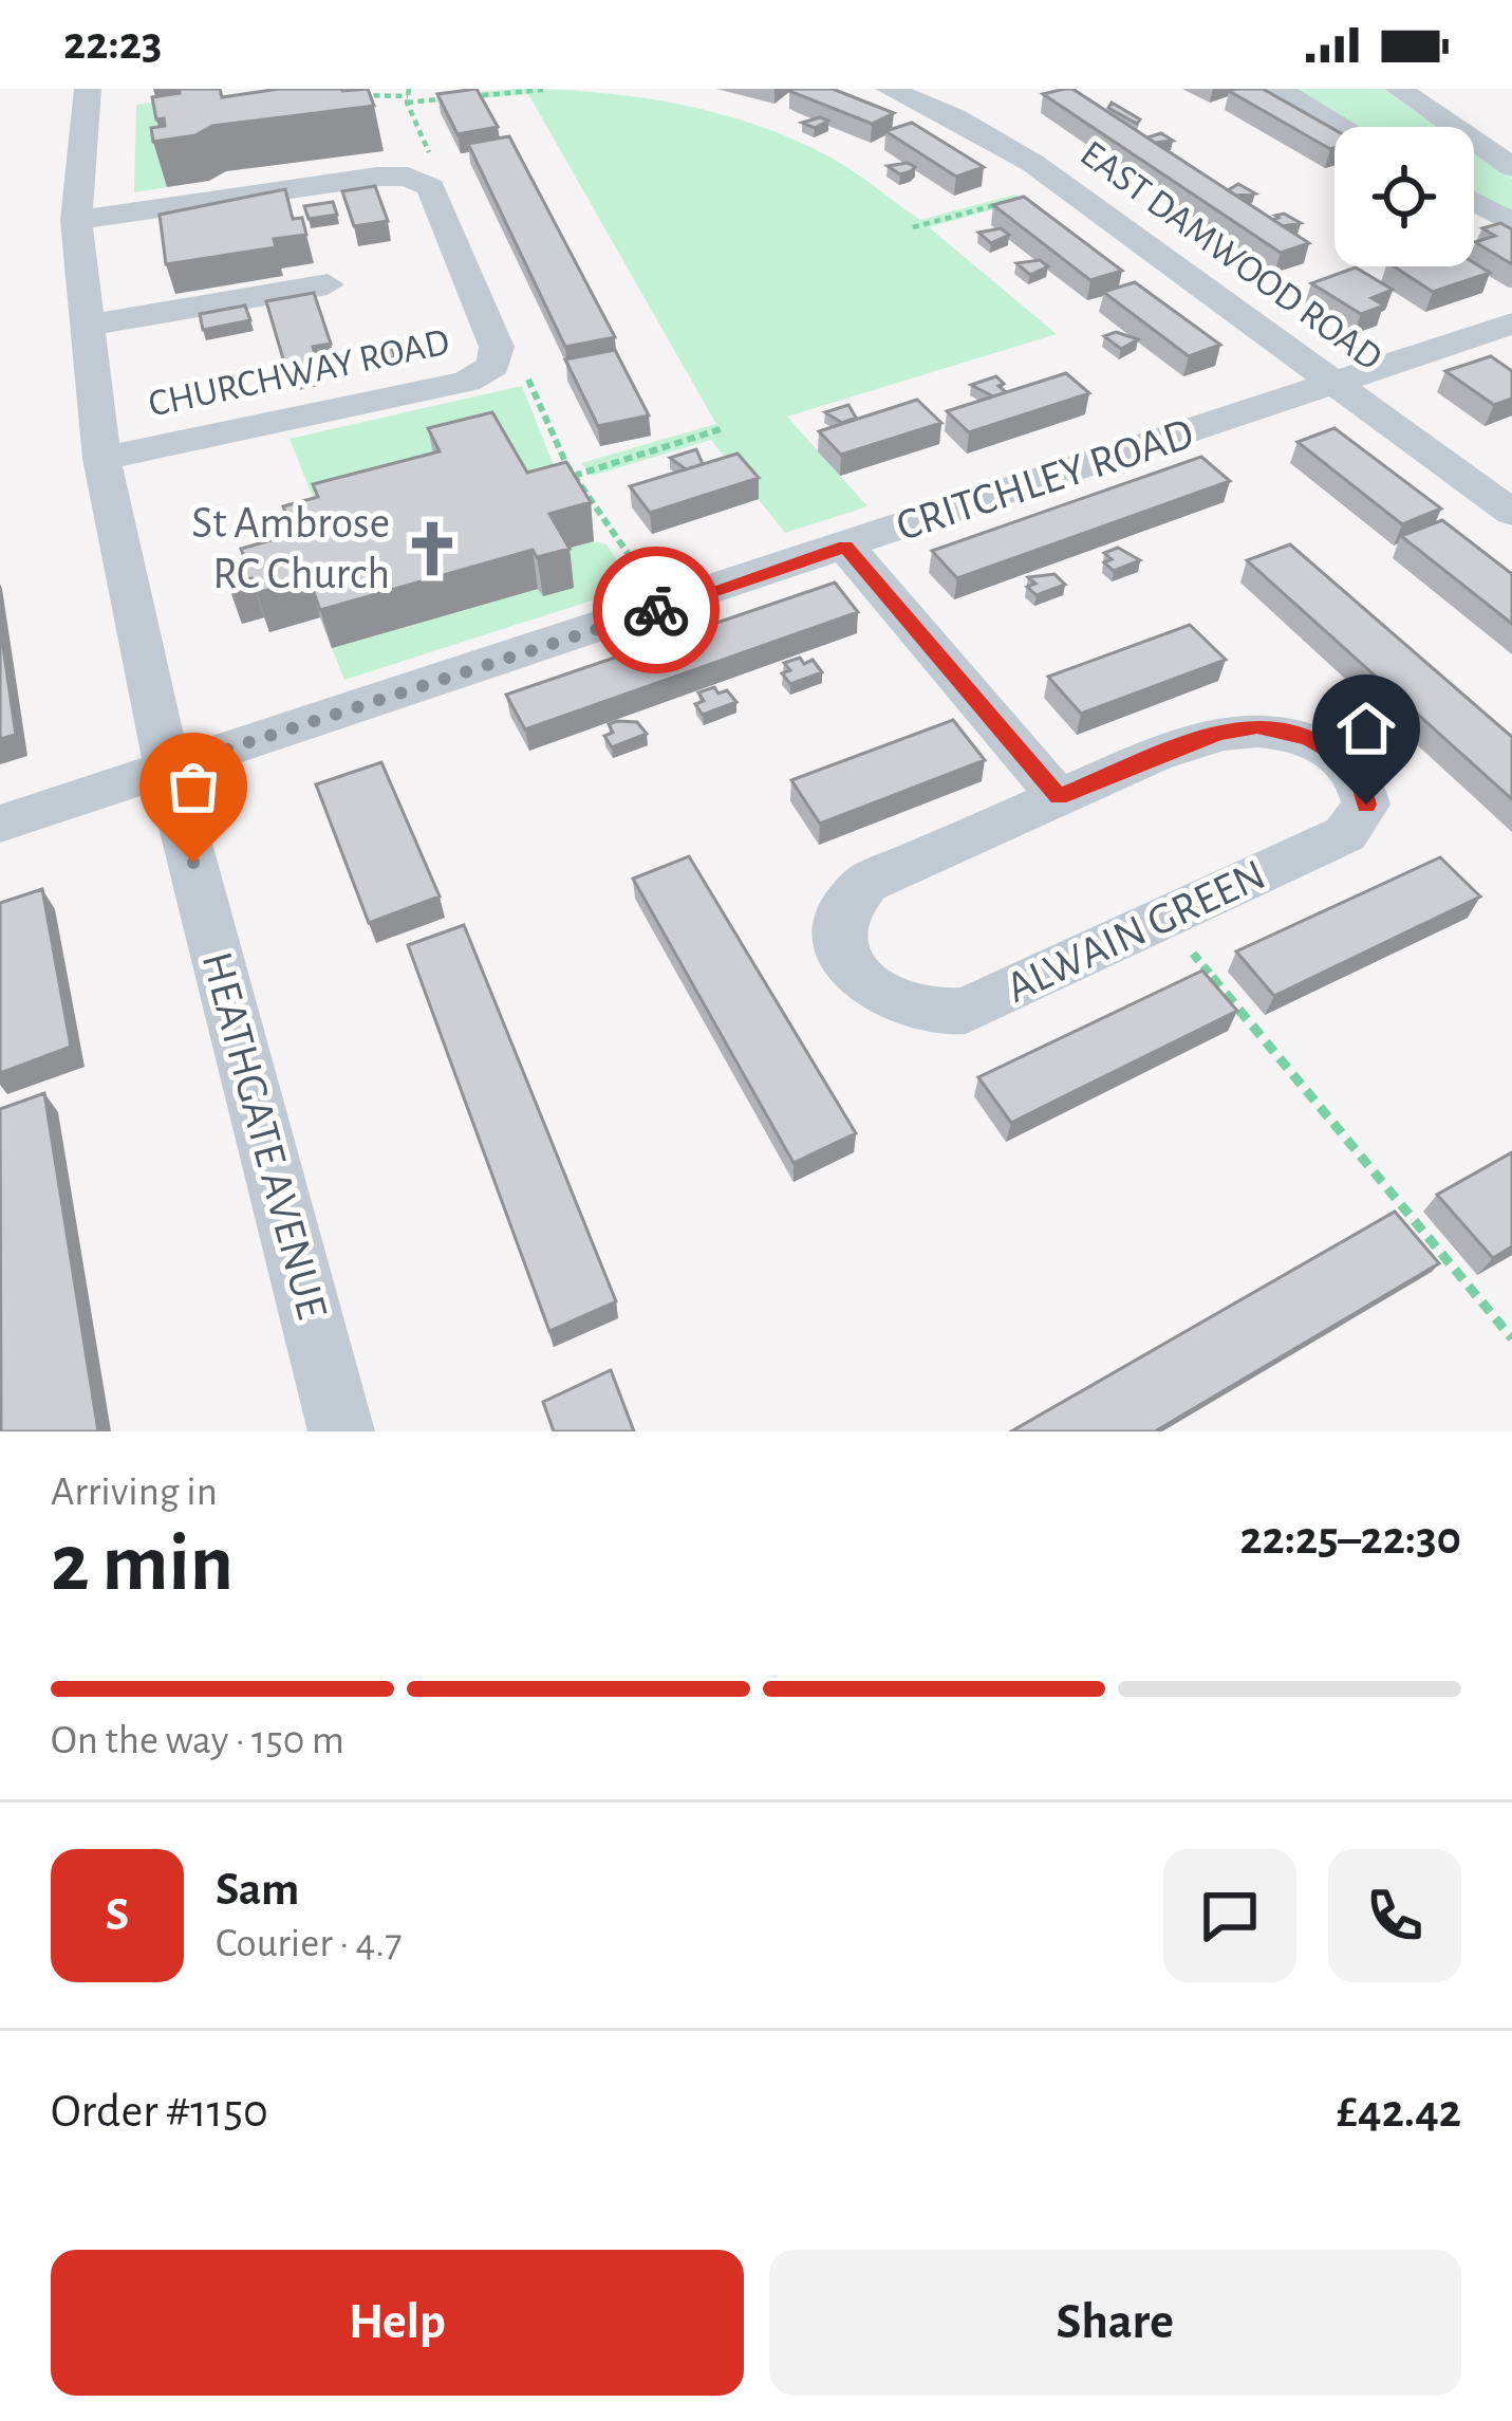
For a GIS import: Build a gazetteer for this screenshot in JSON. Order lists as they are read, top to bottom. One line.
{"streets":{"street":["EAST DAMWOOD ROAD","CHURCHWAY ROAD","CRITCHLEY ROAD","ALWAIN GREEN","HEATHGATE AVENUE"]},"crossings":[["EAST DAMWOOD ROAD","CRITCHLEY ROAD"],["CHURCHWAY ROAD","HEATHGATE AVENUE"],["CRITCHLEY ROAD","HEATHGATE AVENUE"]],"places":{"church":["St Ambrose RC Church"]},"page":{"status":"22:23","heading":["2 min","Arriving in","22:25–22:30"],"panel":["Sam","Courier · 4.7","Order #1150","£42.42"],"bar":"On the way · 150 m","round":"S","buttons":["Help","Share"]}}
